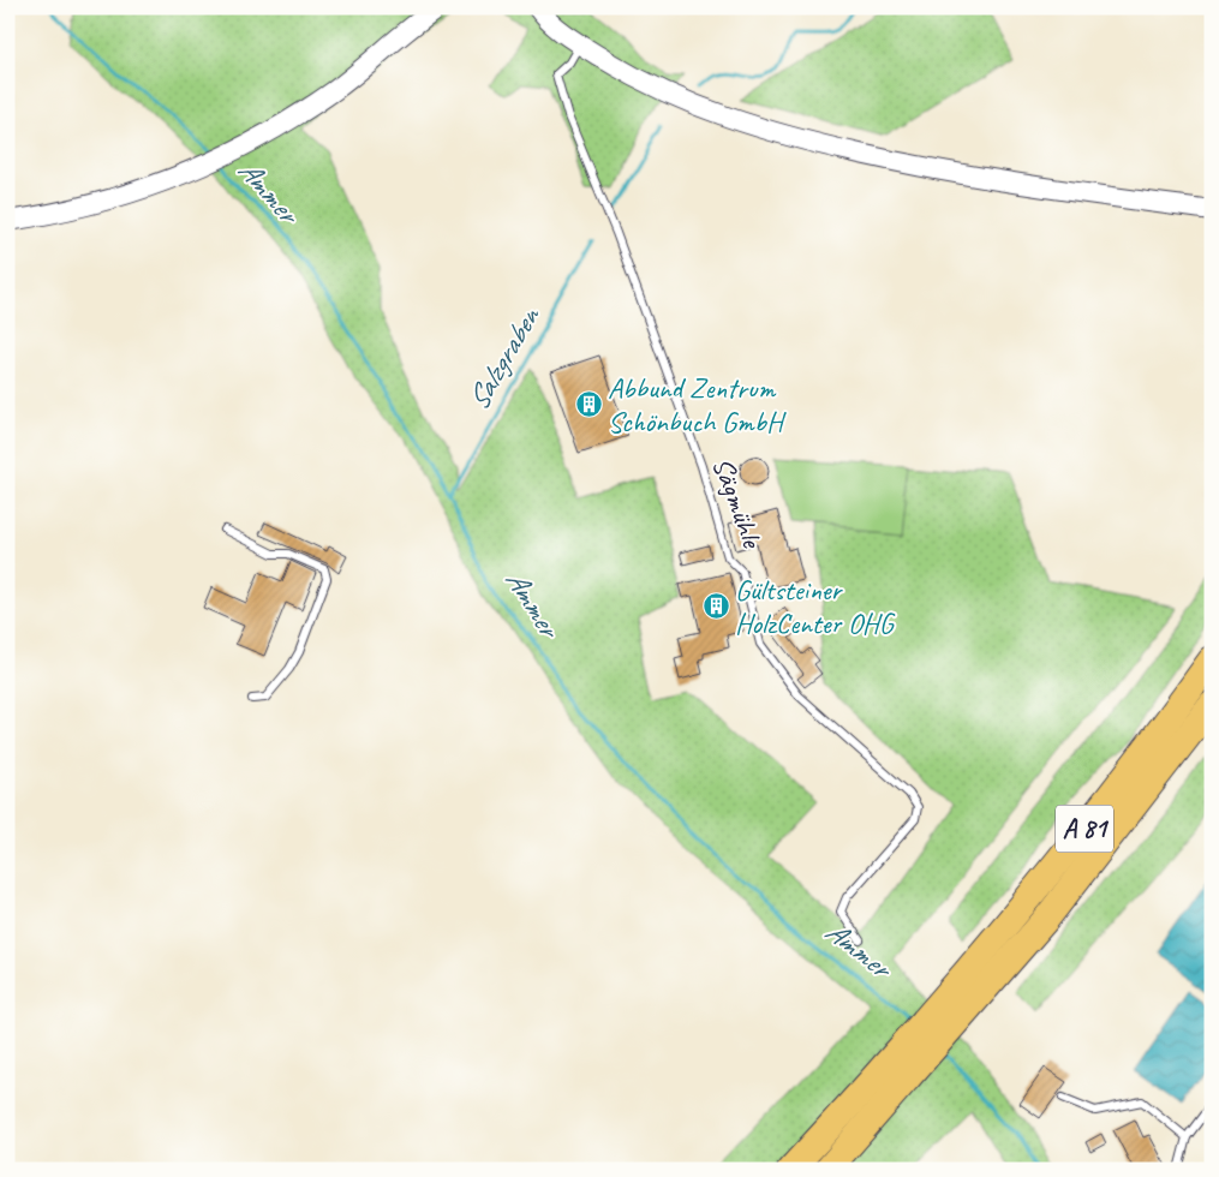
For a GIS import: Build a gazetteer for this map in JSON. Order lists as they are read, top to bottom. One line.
{"streets":{"highway":["A 81"],"lane":["Sägmühle"]},"water":["Ammer","Salzgraben"],"places":{"building":["Abbund Zentrum Schönbuch GmbH","Gültsteiner HolzCenter OHG"]}}
